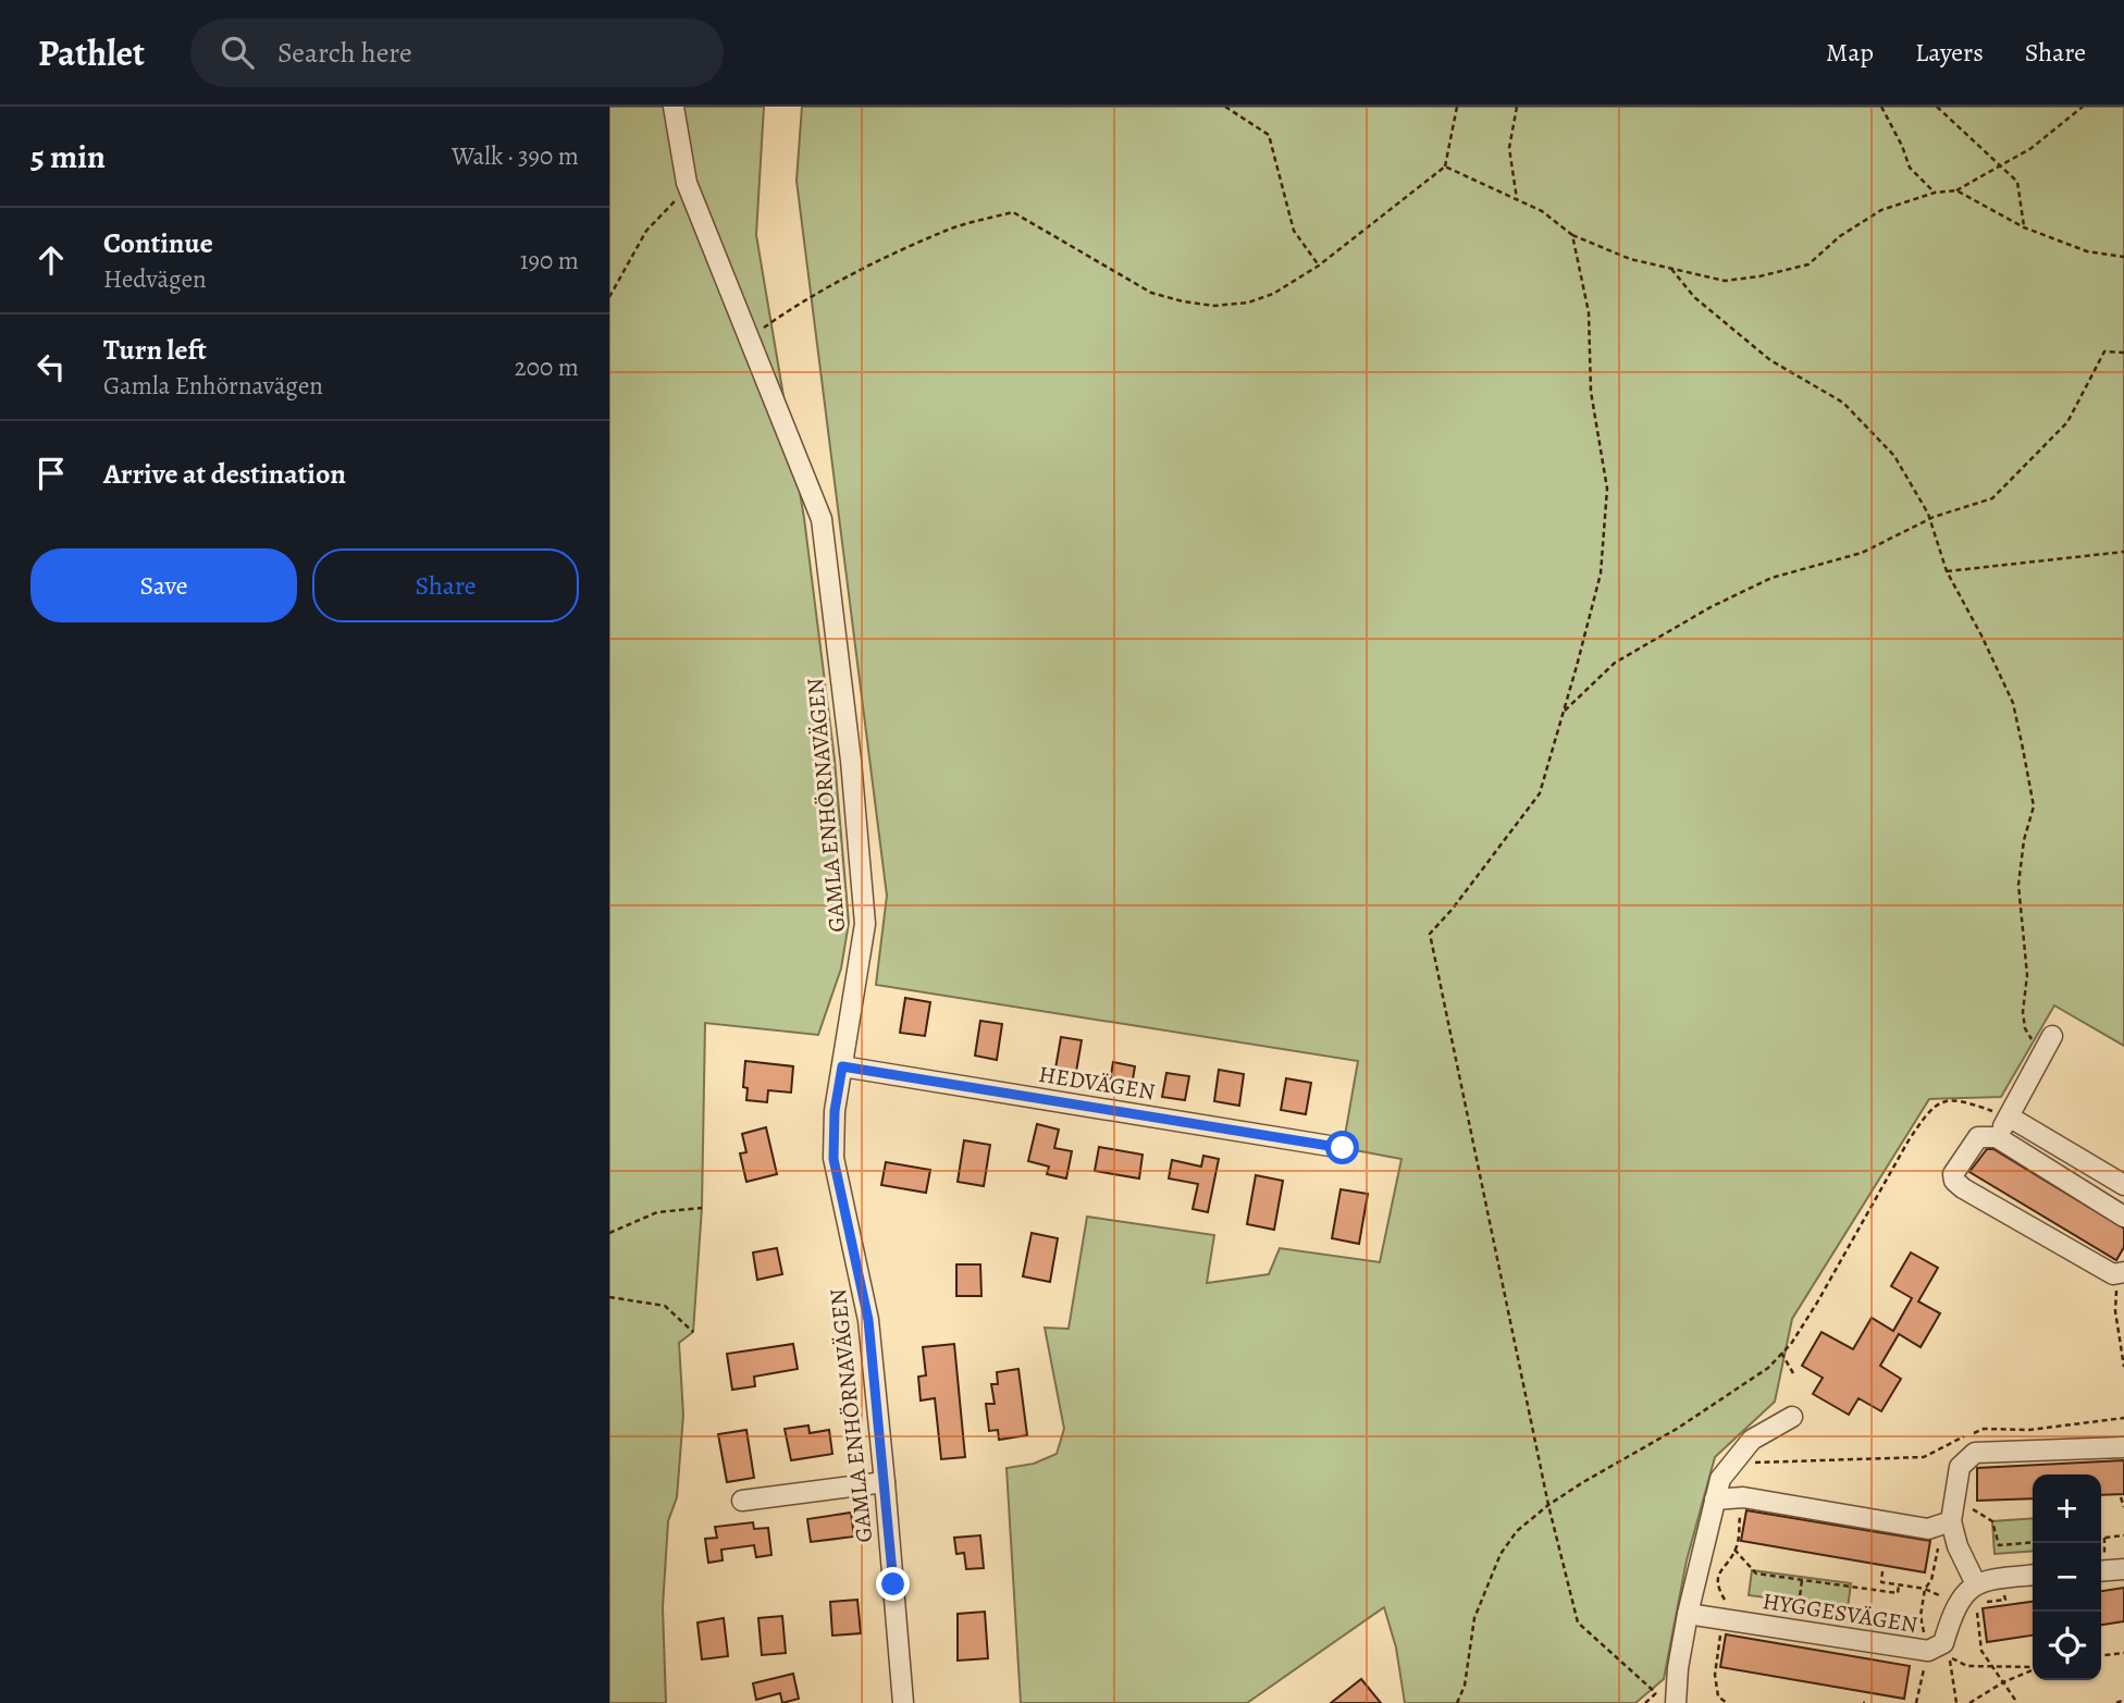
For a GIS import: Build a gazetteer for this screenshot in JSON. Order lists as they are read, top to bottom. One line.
{"streets":{"street":["GAMLA ENHÖRNAVÄGEN","HEDVÄGEN","HYGGESVÄGEN"]},"crossings":[["GAMLA ENHÖRNAVÄGEN","HEDVÄGEN"]],"page":{"header":"Pathlet","search":"Search here","nav":["Map","Layers","Share"],"heading":["5 min","Walk · 390 m"],"list":[["Continue","Hedvägen","190 m"],["Turn left","Gamla Enhörnavägen","200 m"],"Arrive at destination"],"buttons":["Save","Share"],"map_buttons":["+","−"]}}
